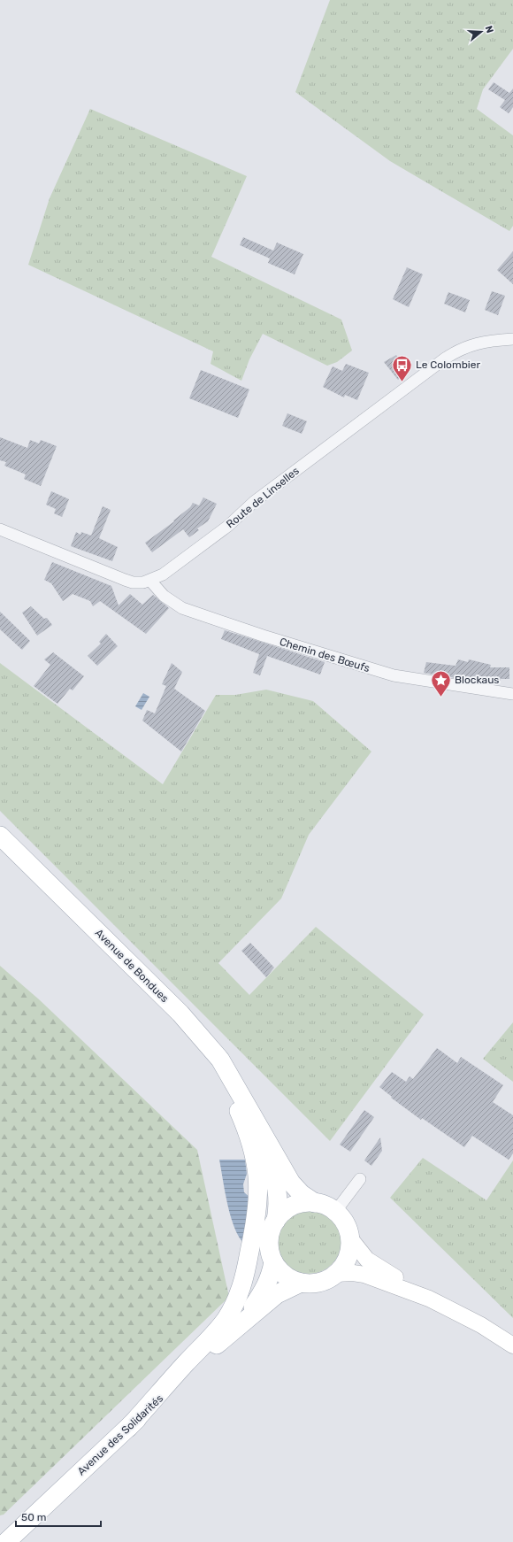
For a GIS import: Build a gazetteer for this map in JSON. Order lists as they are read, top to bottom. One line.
{"streets":{"main road":["Avenue de Bondues","Avenue des Solidarités"],"street":["Route de Linselles","Chemin des Bœufs"]},"crossings":[["Route de Linselles","Chemin des Bœufs"],["Avenue de Bondues","Avenue des Solidarités"]],"places":{"bus stop":["Le Colombier"],"place":["Blockaus"]},"scale_bar":"50 m","north":"right"}
